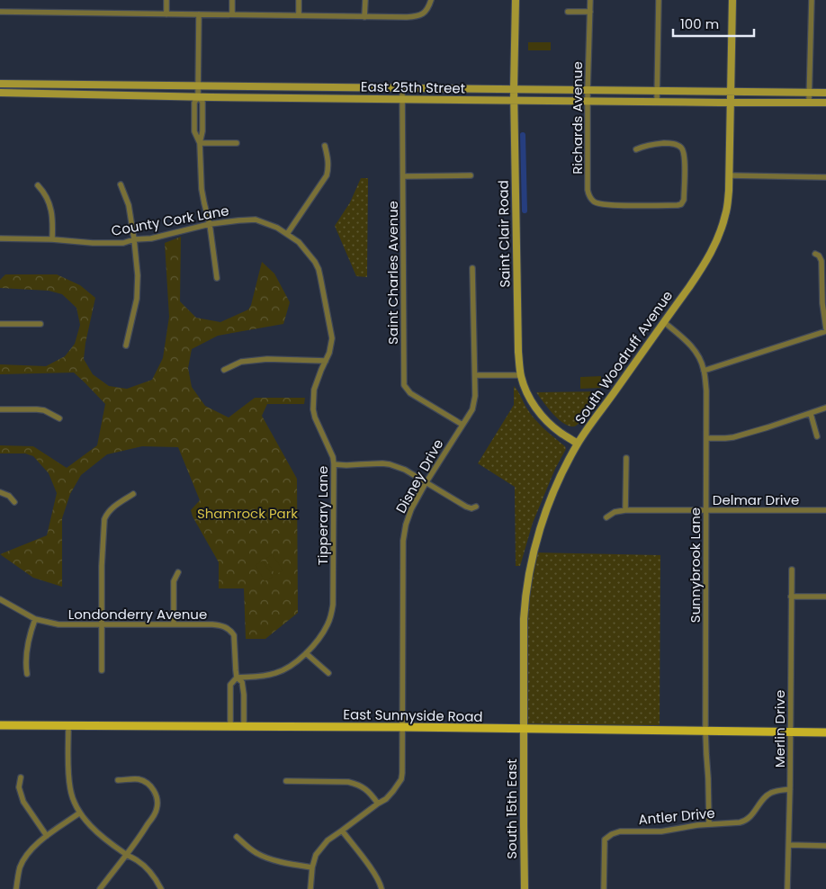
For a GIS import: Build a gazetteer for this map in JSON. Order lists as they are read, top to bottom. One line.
{"streets":{"main road":["East Sunnyside Road"],"street":["East 25th Street","Richards Avenue","County Cork Lane","Saint Clair Road","Saint Charles Avenue","South Woodruff Avenue","Disney Drive","Delmar Drive","Tipperary Lane","Sunnybrook Lane","Londonderry Avenue","Merlin Drive","South 15th East","Antler Drive"]},"crossings":[["East 25th Street","Richards Avenue"],["East 25th Street","Saint Clair Road"],["East 25th Street","Saint Charles Avenue"],["East 25th Street","South Woodruff Avenue"],["County Cork Lane","Tipperary Lane"],["Saint Clair Road","South Woodruff Avenue"],["Saint Charles Avenue","Disney Drive"],["South Woodruff Avenue","Sunnybrook Lane"],["South Woodruff Avenue","East Sunnyside Road"],["South Woodruff Avenue","South 15th East"],["Disney Drive","East Sunnyside Road"],["Delmar Drive","Sunnybrook Lane"],["Tipperary Lane","Londonderry Avenue"],["Sunnybrook Lane","East Sunnyside Road"],["Sunnybrook Lane","Antler Drive"],["Londonderry Avenue","East Sunnyside Road"],["East Sunnyside Road","Merlin Drive"],["East Sunnyside Road","South 15th East"],["Merlin Drive","Antler Drive"]],"parks":["Shamrock Park"],"scale_bar":"100 m"}
